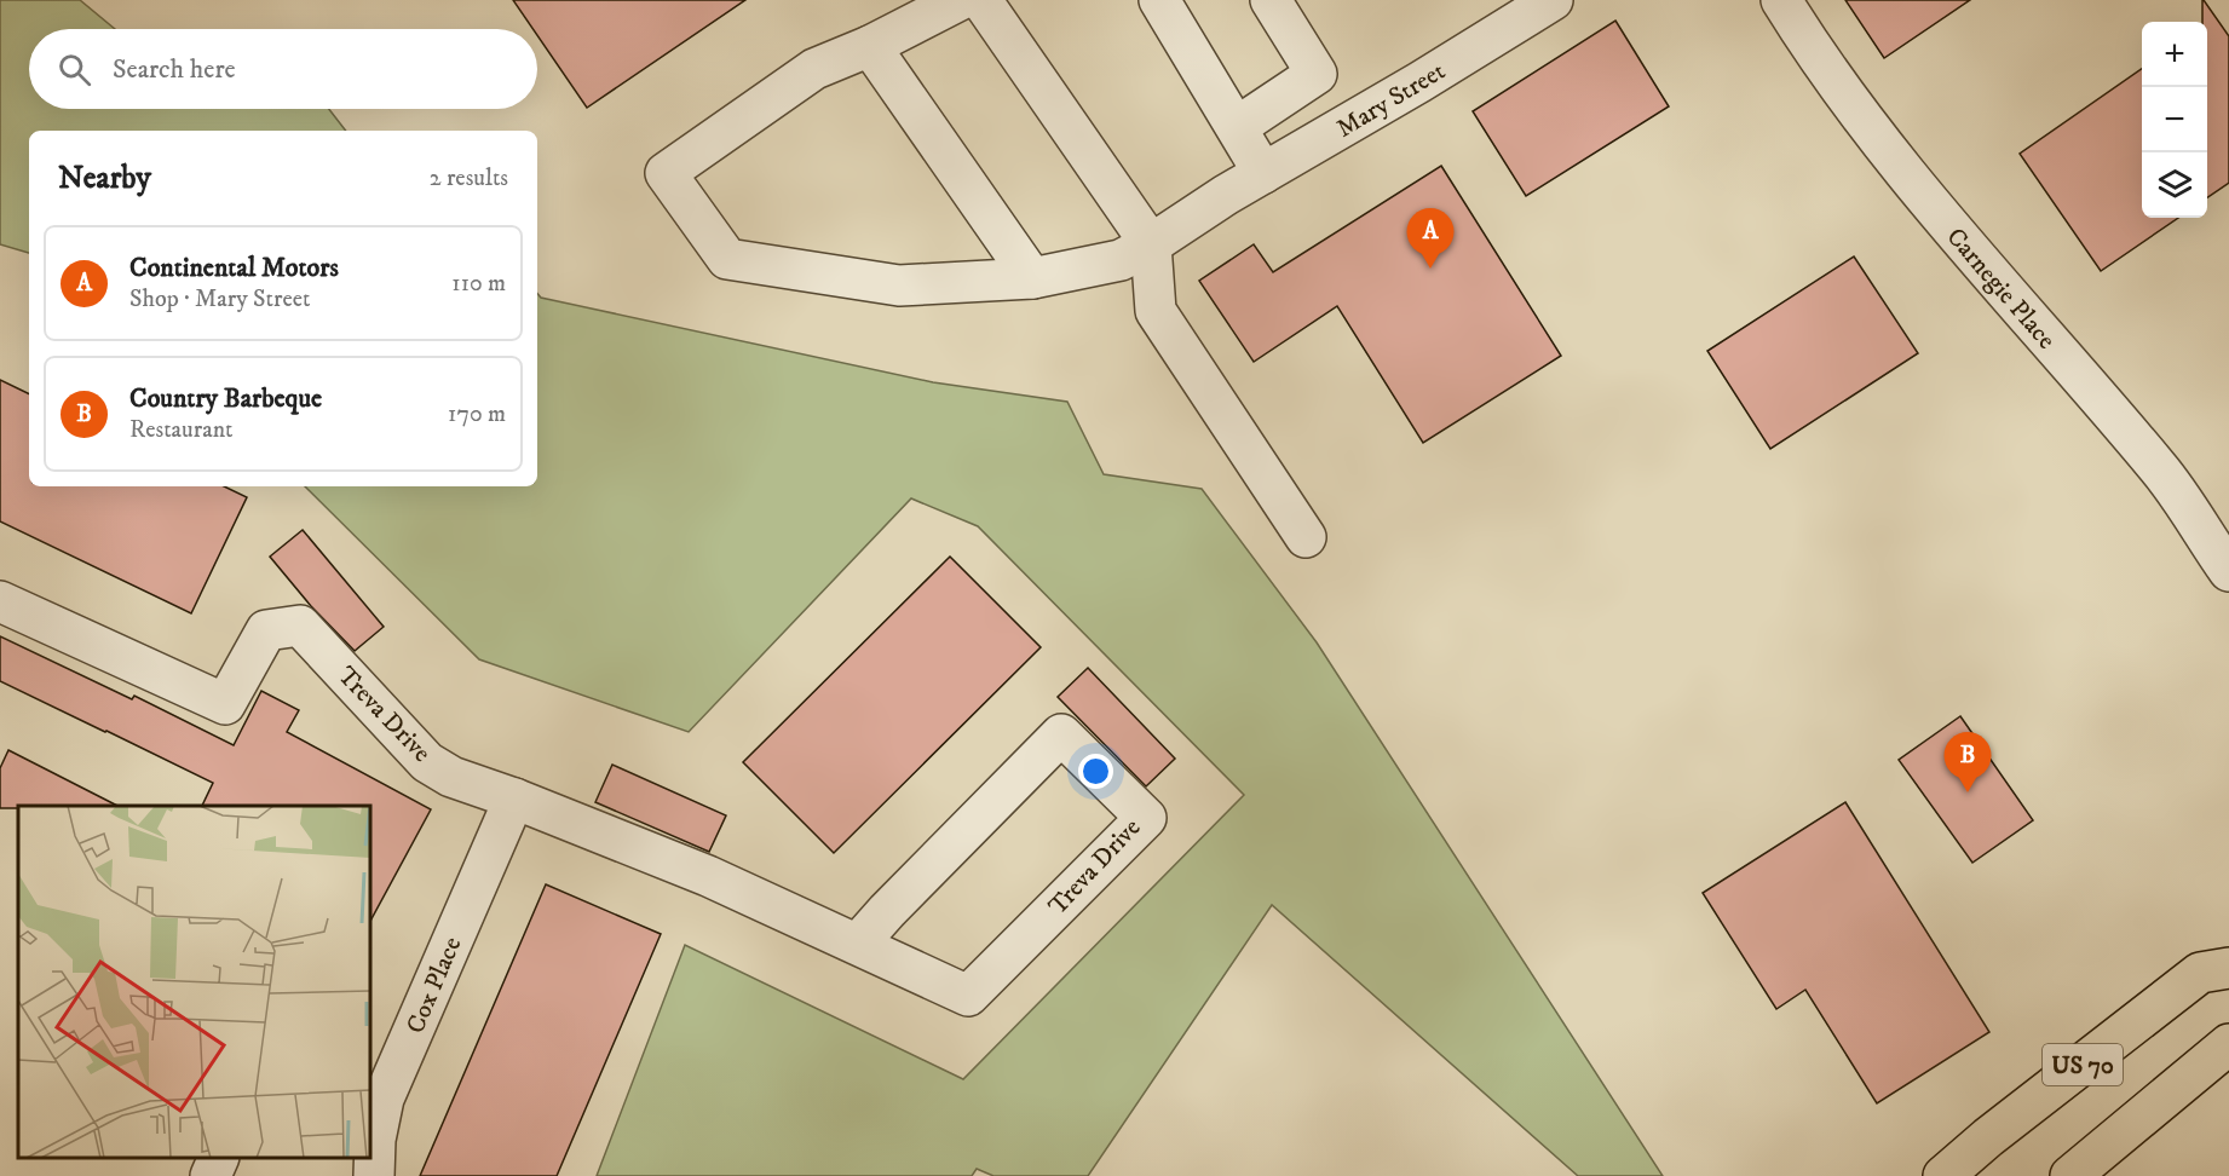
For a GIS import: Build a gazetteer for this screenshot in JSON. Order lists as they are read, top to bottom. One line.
{"streets":{"highway":["US 70"],"street":["Mary Street","Carnegie Place","Treva Drive","Cox Place"]},"crossings":[["Treva Drive","Cox Place"]],"page":{"map_buttons":["+","−"],"search":"Search here","heading":["Nearby","2 results"],"pins":["A","B"],"list":[{"mark":"A","name":"Continental Motors","note":"Shop · Mary Street","value":"110 m"},{"mark":"B","name":"Country Barbeque","note":"Restaurant","value":"170 m"}]}}
